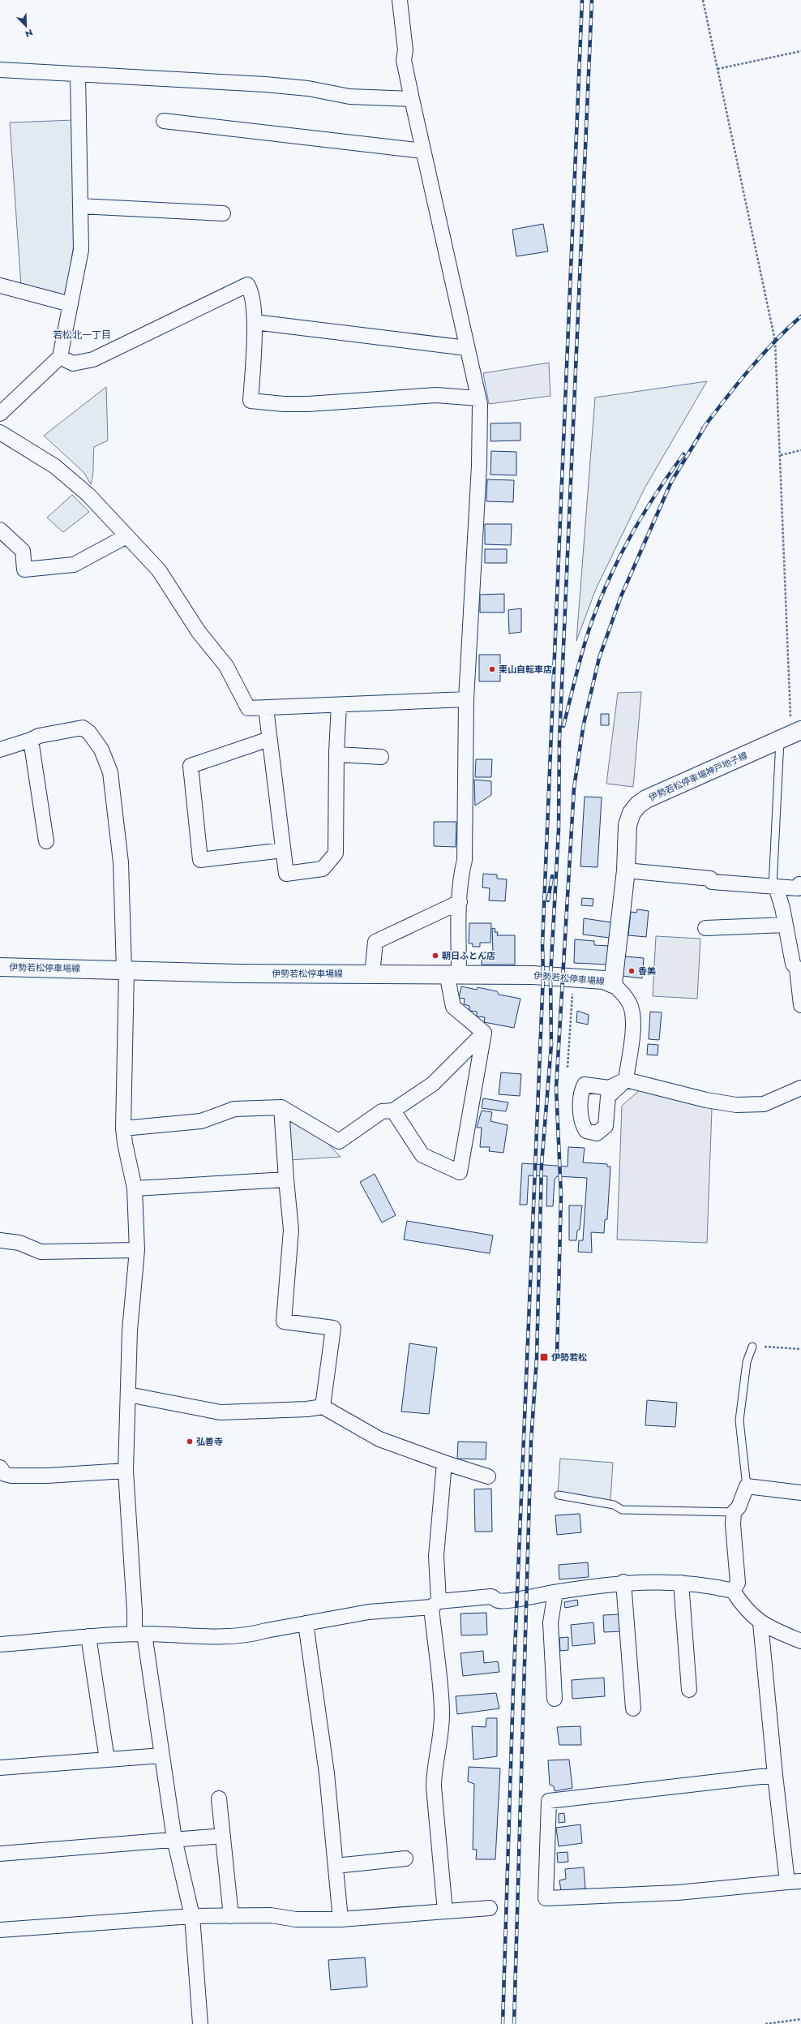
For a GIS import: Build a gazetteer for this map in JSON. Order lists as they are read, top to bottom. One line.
{"streets":{"main road":["伊勢若松停車場神戸地子線","伊勢若松停車場線"]},"crossings":[["伊勢若松停車場神戸地子線","伊勢若松停車場線"]],"districts":["若松北一丁目"],"places":{"other":["栗山自転車店","朝日ふとん店","香美","弘善寺"],"transit":["伊勢若松"]},"north":"bottom right"}
